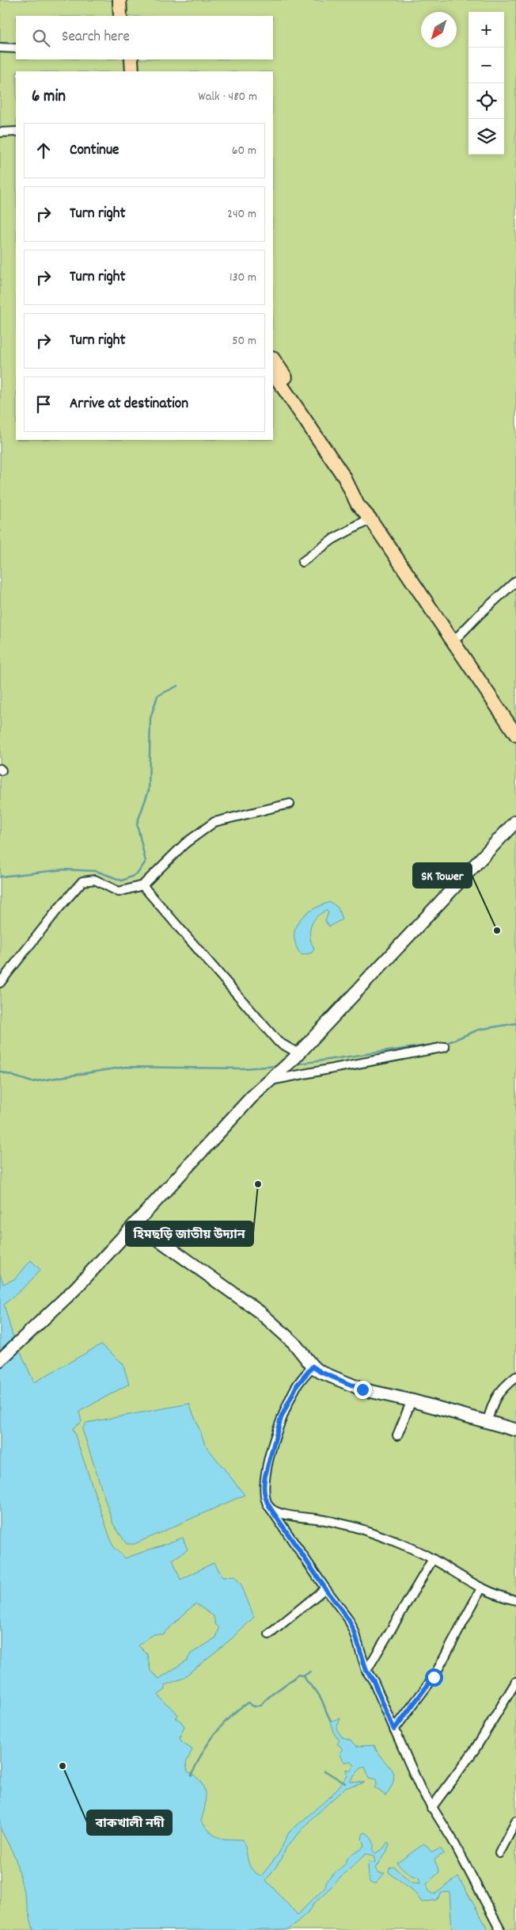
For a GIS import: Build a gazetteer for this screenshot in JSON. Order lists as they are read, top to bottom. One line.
{"places":["SK Tower","হিমছড়ি জাতীয় উদ্যান","বাকখালী নদী"],"north":"bottom left","page":{"map_buttons":["+","−"],"search":"Search here","heading":["6 min","Walk · 480 m"],"list":[["Continue","60 m"],["Turn right","240 m"],["Turn right","130 m"],["Turn right","50 m"],"Arrive at destination"]}}
